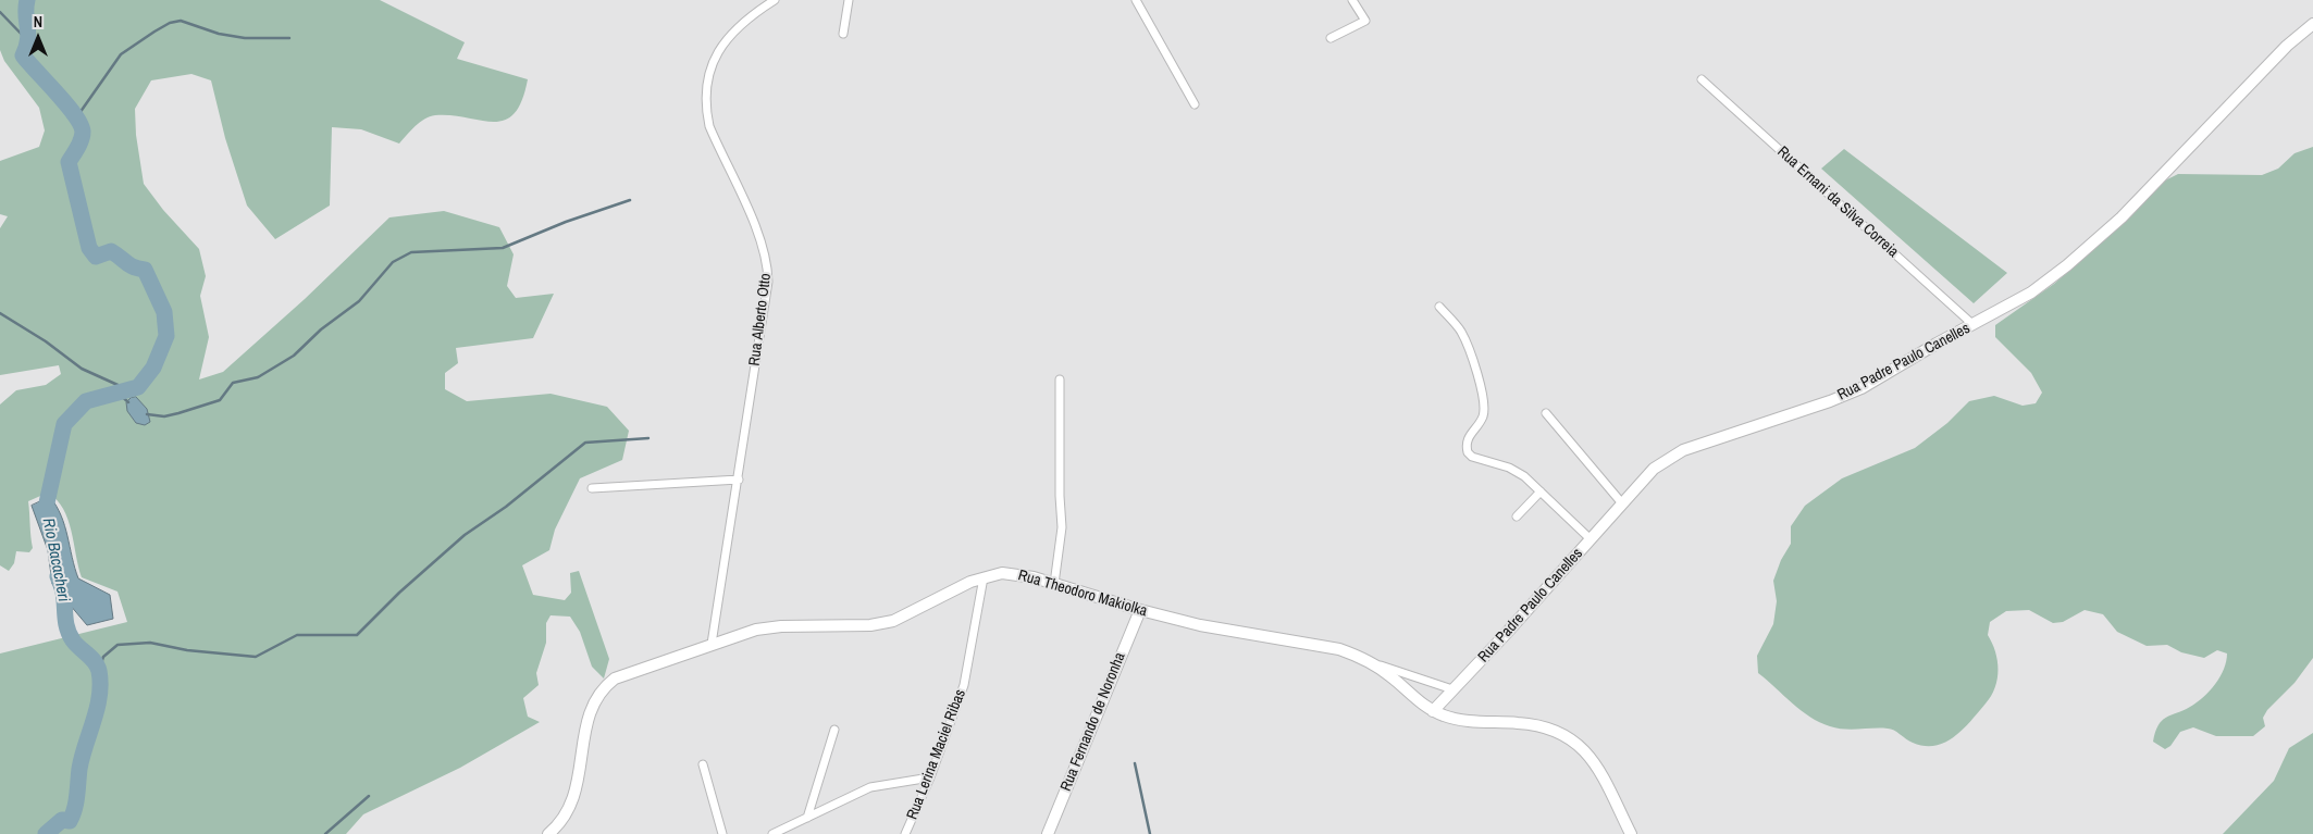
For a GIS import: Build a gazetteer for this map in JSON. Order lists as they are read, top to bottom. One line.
{"streets":{"main road":["Rua Padre Paulo Canelles","Rua Theodoro Makiolka","Rua Fernando de Noronha"],"street":["Rua Ernani da Silva Correia","Rua Alberto Otto","Rua Lerina Maciel Ribas"]},"crossings":[["Rua Ernani da Silva Correia","Rua Padre Paulo Canelles"],["Rua Alberto Otto","Rua Theodoro Makiolka"],["Rua Padre Paulo Canelles","Rua Theodoro Makiolka"],["Rua Theodoro Makiolka","Rua Fernando de Noronha"],["Rua Theodoro Makiolka","Rua Lerina Maciel Ribas"]],"water":["Rio Bacacheri"],"north":"top"}
